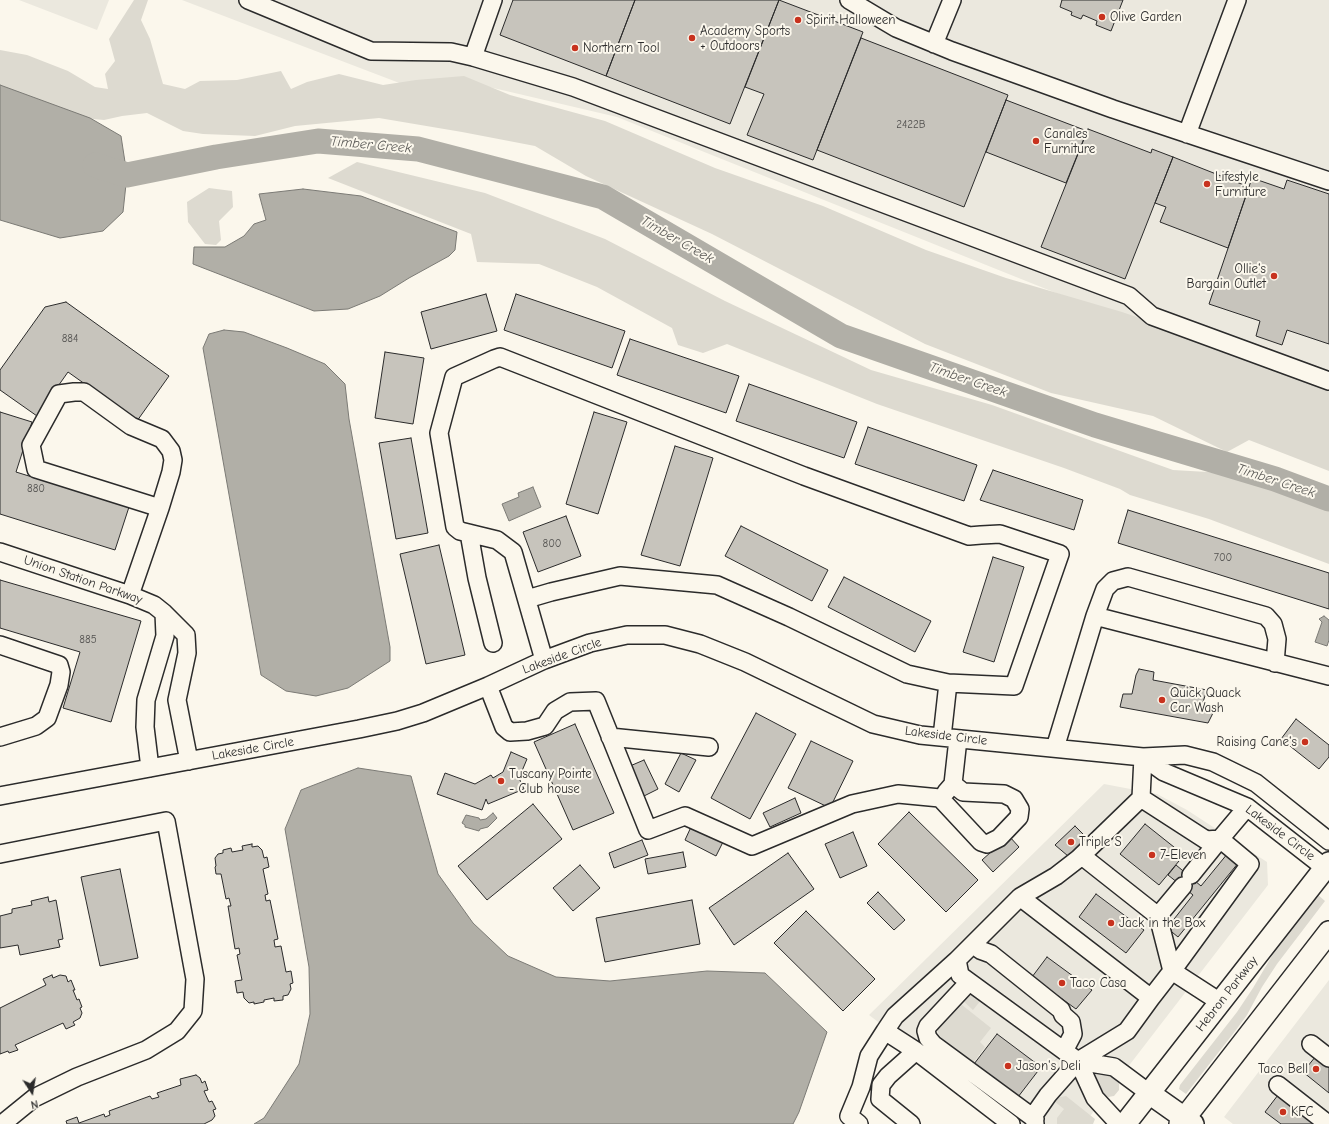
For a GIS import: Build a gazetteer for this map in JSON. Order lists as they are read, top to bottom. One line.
{"streets":{"main road":["Hebron Parkway"],"street":["Union Station Parkway","Lakeside Circle"]},"crossings":[["Union Station Parkway","Lakeside Circle"],["Lakeside Circle","Hebron Parkway"]],"water":["Timber Creek"],"places":["Olive Garden","Spirit Halloween","Academy Sports + Outdoors","Northern Tool","Canales Furniture","Lifestyle Furniture","Ollie's Bargain Outlet","Quick Quack Car Wash","Raising Cane's","Tuscany Pointe - Club house","Triple S","7-Eleven","Jack in the Box","Taco Casa","Jason's Deli","Taco Bell","KFC"],"house_numbers":["2422B","884","880","800","700","885"],"north":"bottom"}
